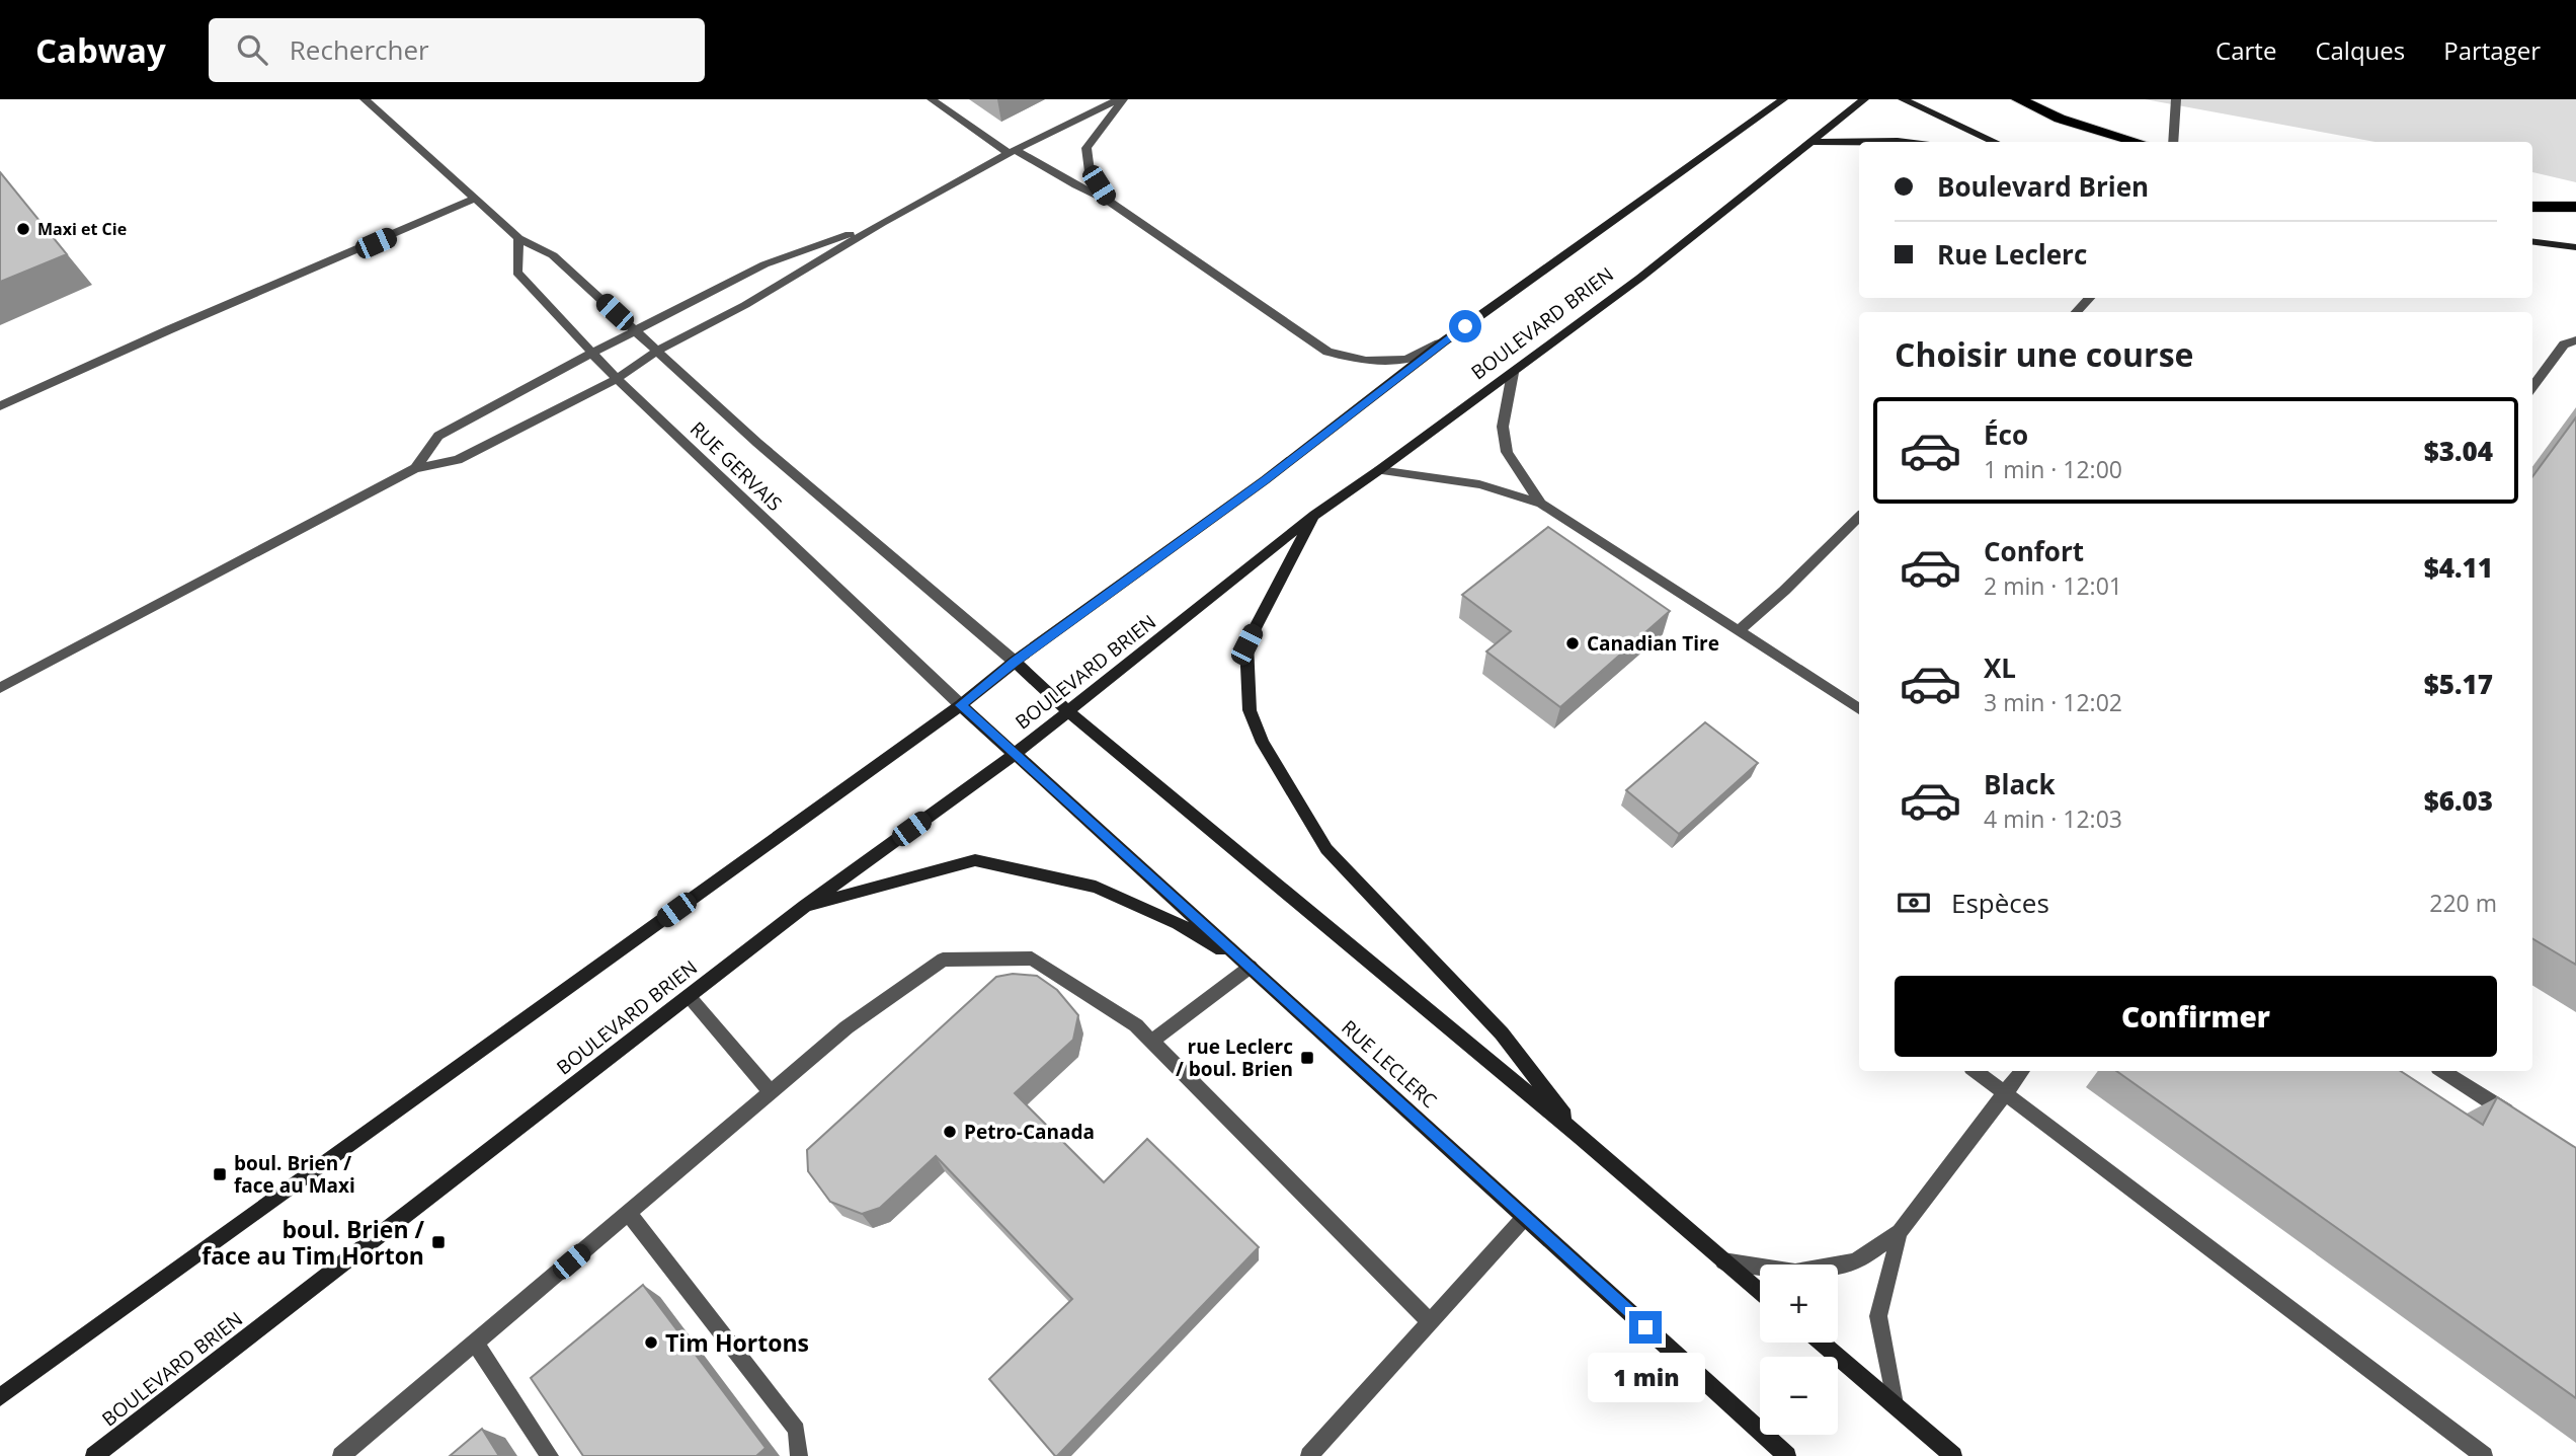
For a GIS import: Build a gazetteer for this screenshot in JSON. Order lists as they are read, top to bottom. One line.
{"streets":{"main road":["BOULEVARD BRIEN","RUE LECLERC"],"lane":["RUE GERVAIS"]},"crossings":[["BOULEVARD BRIEN","RUE GERVAIS"],["BOULEVARD BRIEN","RUE LECLERC"],["RUE GERVAIS","RUE LECLERC"]],"places":{"other":["Maxi et Cie","Canadian Tire","Petro-Canada","Tim Hortons"],"transit":["rue Leclerc / boul. Brien","boul. Brien / face au Maxi","boul. Brien / face au Tim Horton"]},"page":{"header":"Cabway","search":"Rechercher","nav":["Carte","Calques","Partager"],"banner":["Boulevard Brien","Rue Leclerc"],"heading":"Choisir une course","list":[{"name":"Éco","note":"1 min · 12:00","value":"$3.04"},{"name":"Confort","note":"2 min · 12:01","value":"$4.11"},{"name":"XL","note":"3 min · 12:02","value":"$5.17"},{"name":"Black","note":"4 min · 12:03","value":"$6.03"}],"pay":["Espèces","220 m"],"buttons":"Confirmer","map_buttons":["+","−"],"bubble":"1 min"}}
